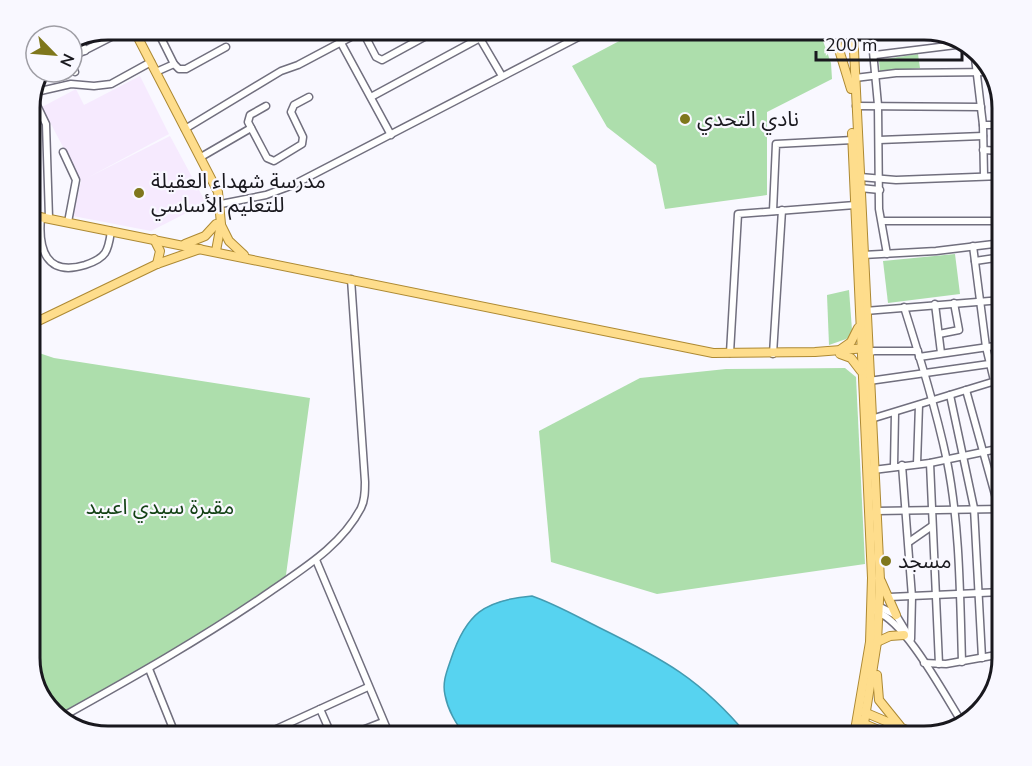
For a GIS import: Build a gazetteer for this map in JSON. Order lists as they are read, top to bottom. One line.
{"parks":["مقبرة سيدي اعبيد"],"places":["نادي التحدي","مدرسة شهداء العقيلة للتعليم الأساسي","مسجد"],"scale_bar":"200 m","north":"bottom right"}
